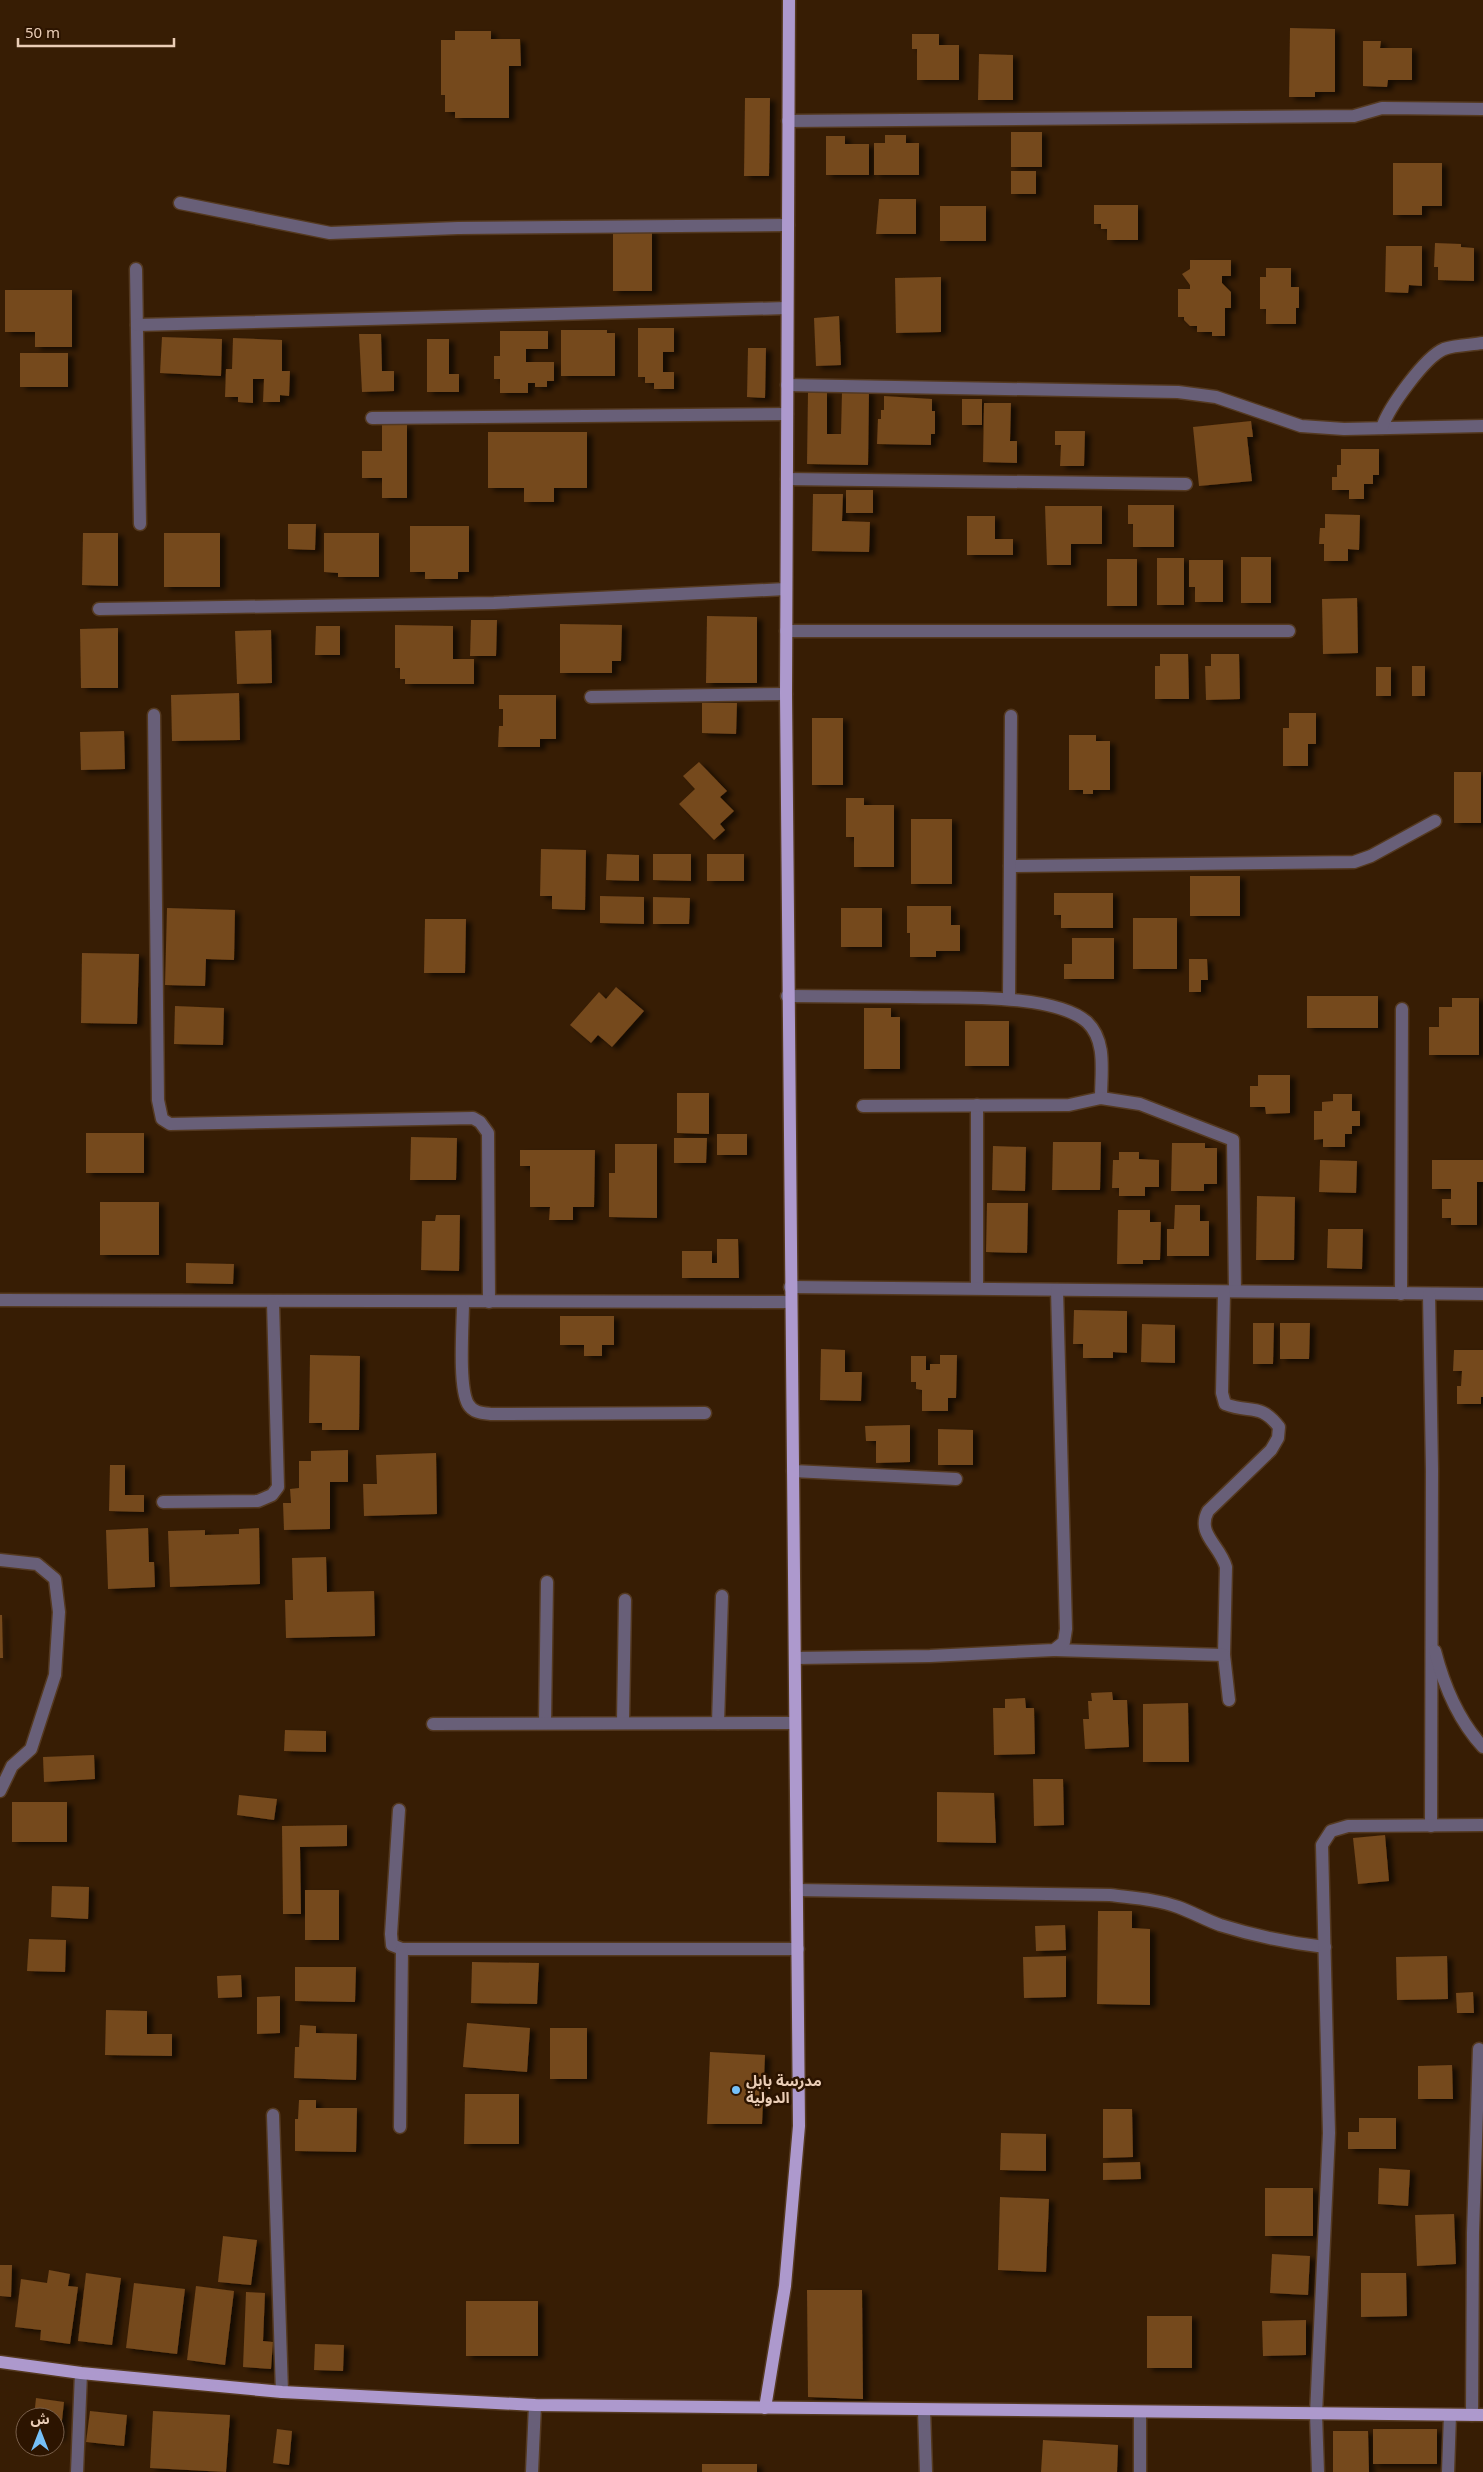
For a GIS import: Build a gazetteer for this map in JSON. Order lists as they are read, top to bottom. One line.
{"places":["مدرسة بابل الدولية"],"scale_bar":"50 m","north":"top"}
